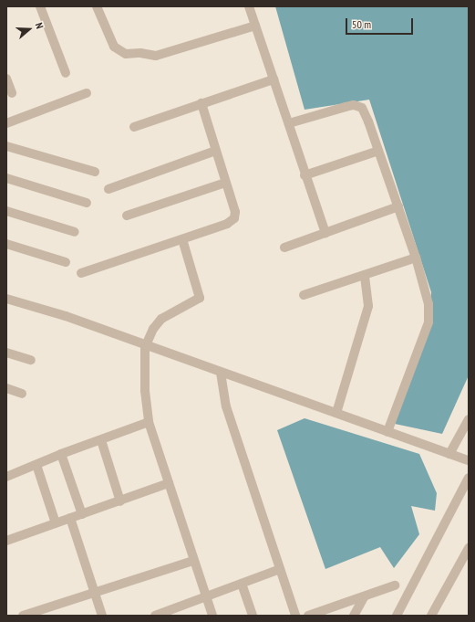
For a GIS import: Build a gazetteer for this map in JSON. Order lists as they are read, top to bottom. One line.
{"scale_bar":"50 m","north":"right"}
